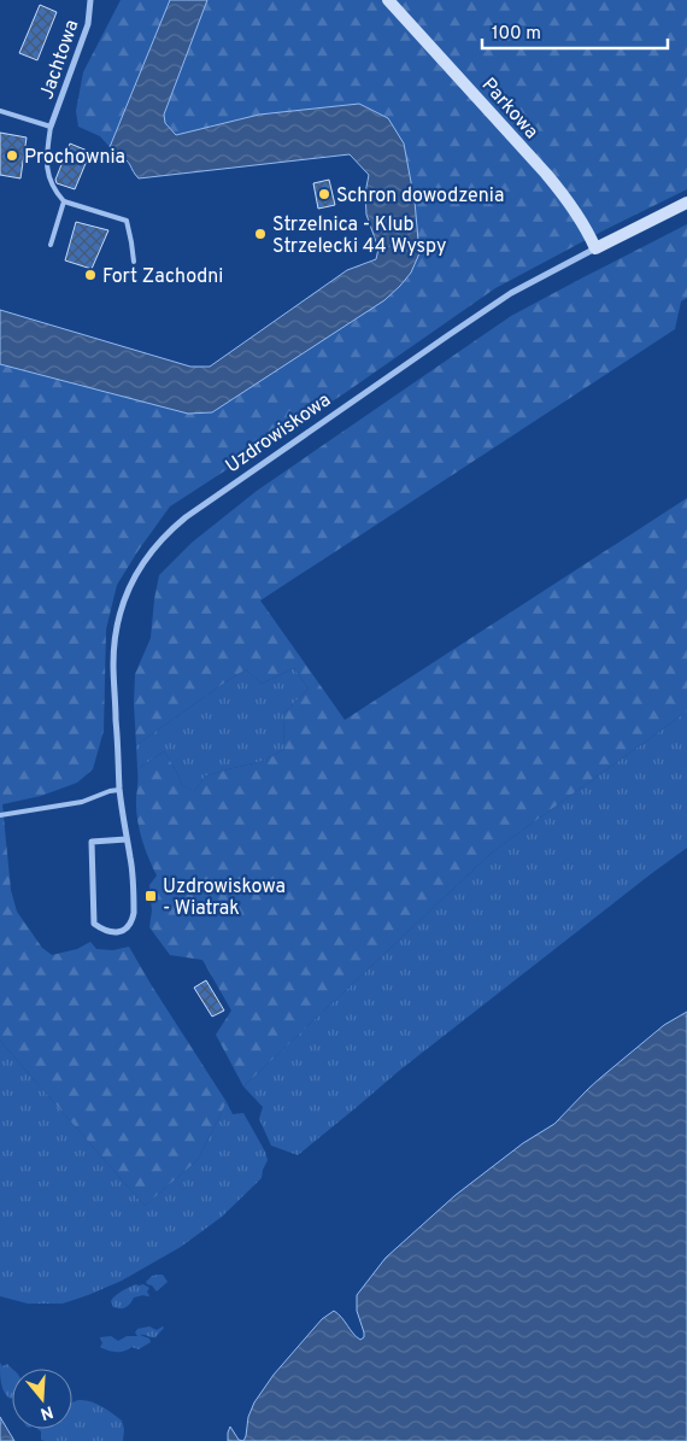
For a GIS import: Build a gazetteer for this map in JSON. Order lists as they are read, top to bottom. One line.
{"streets":{"street":["Jachtowa","Parkowa","Uzdrowiskowa"]},"crossings":[["Parkowa","Uzdrowiskowa"]],"places":{"other":["Prochownia","Schron dowodzenia","Strzelnica - Klub Strzelecki 44 Wyspy","Fort Zachodni"],"transit":["Uzdrowiskowa - Wiatrak"]},"scale_bar":"100 m","north":"bottom"}
